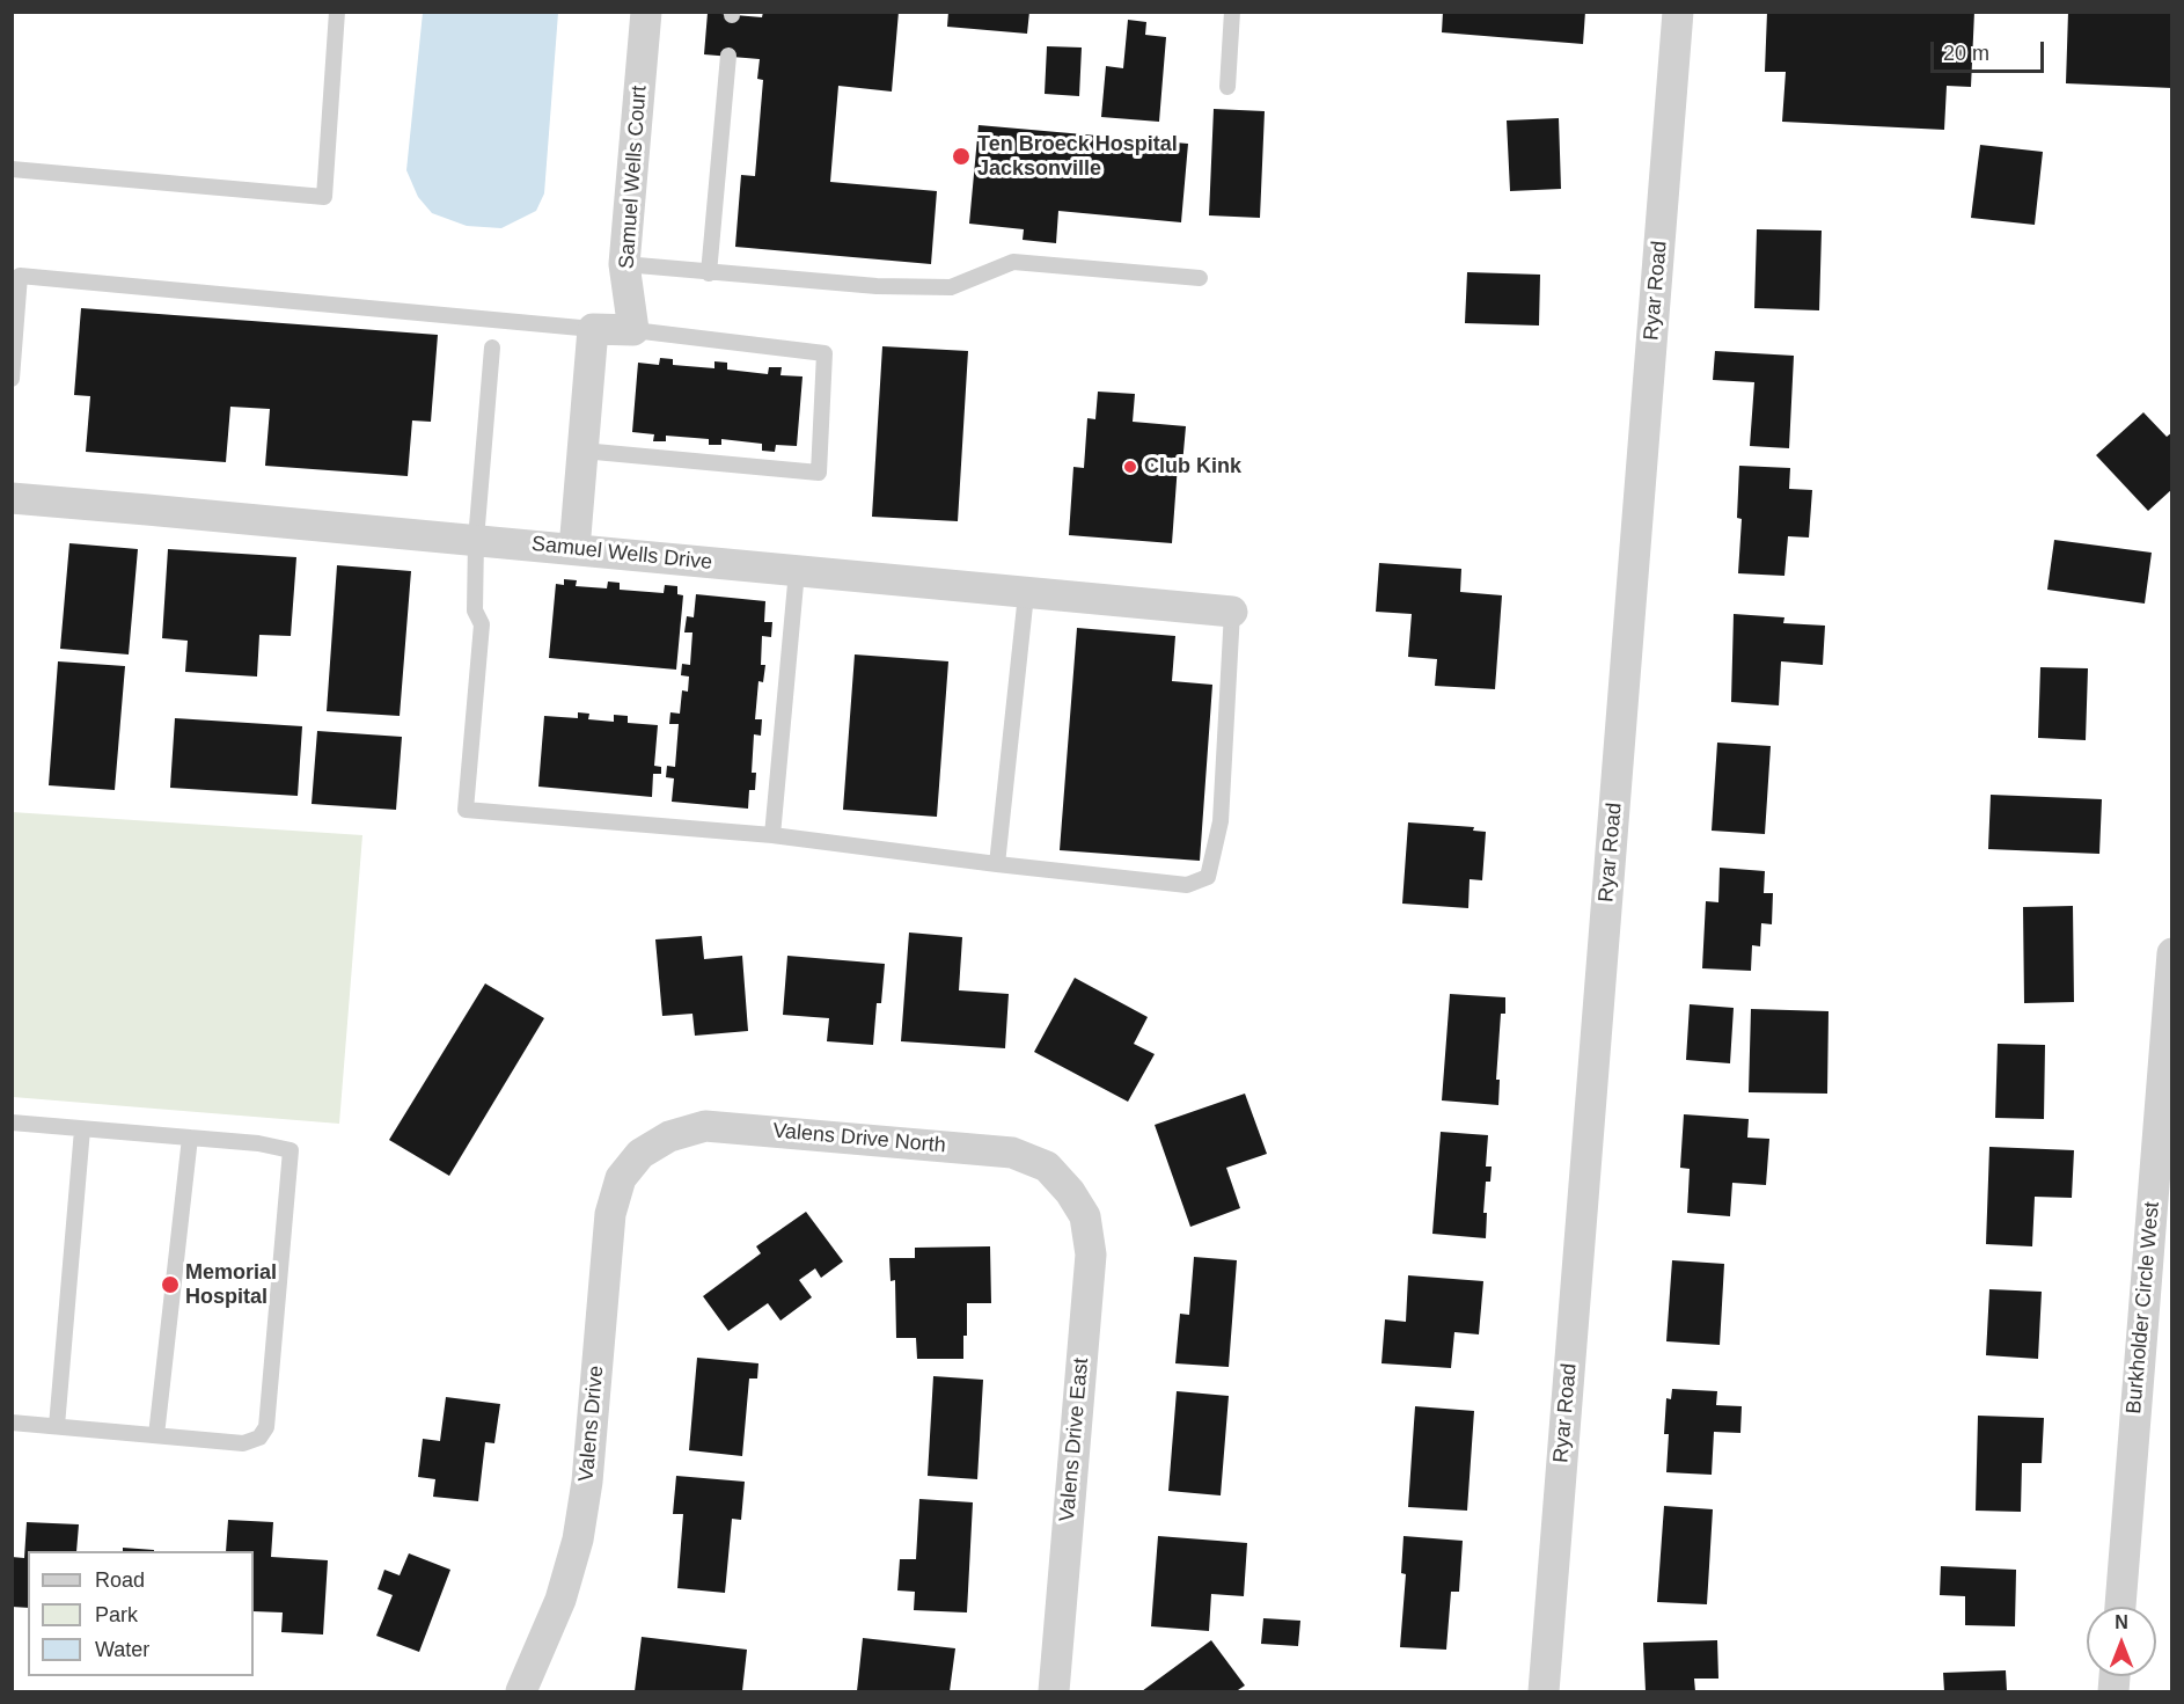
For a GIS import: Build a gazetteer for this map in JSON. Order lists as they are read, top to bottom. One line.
{"streets":{"street":["Samuel Wells Court","Ryar Road","Samuel Wells Drive","Valens Drive North","Burkholder Circle West","Valens Drive","Valens Drive East"]},"crossings":[["Valens Drive North","Valens Drive"],["Valens Drive North","Valens Drive East"]],"places":["Ten Broeck Hospital Jacksonville","Club Kink","Memorial Hospital"],"legend":["Road","Park","Water"],"scale_bar":"20 m","north":"top"}
